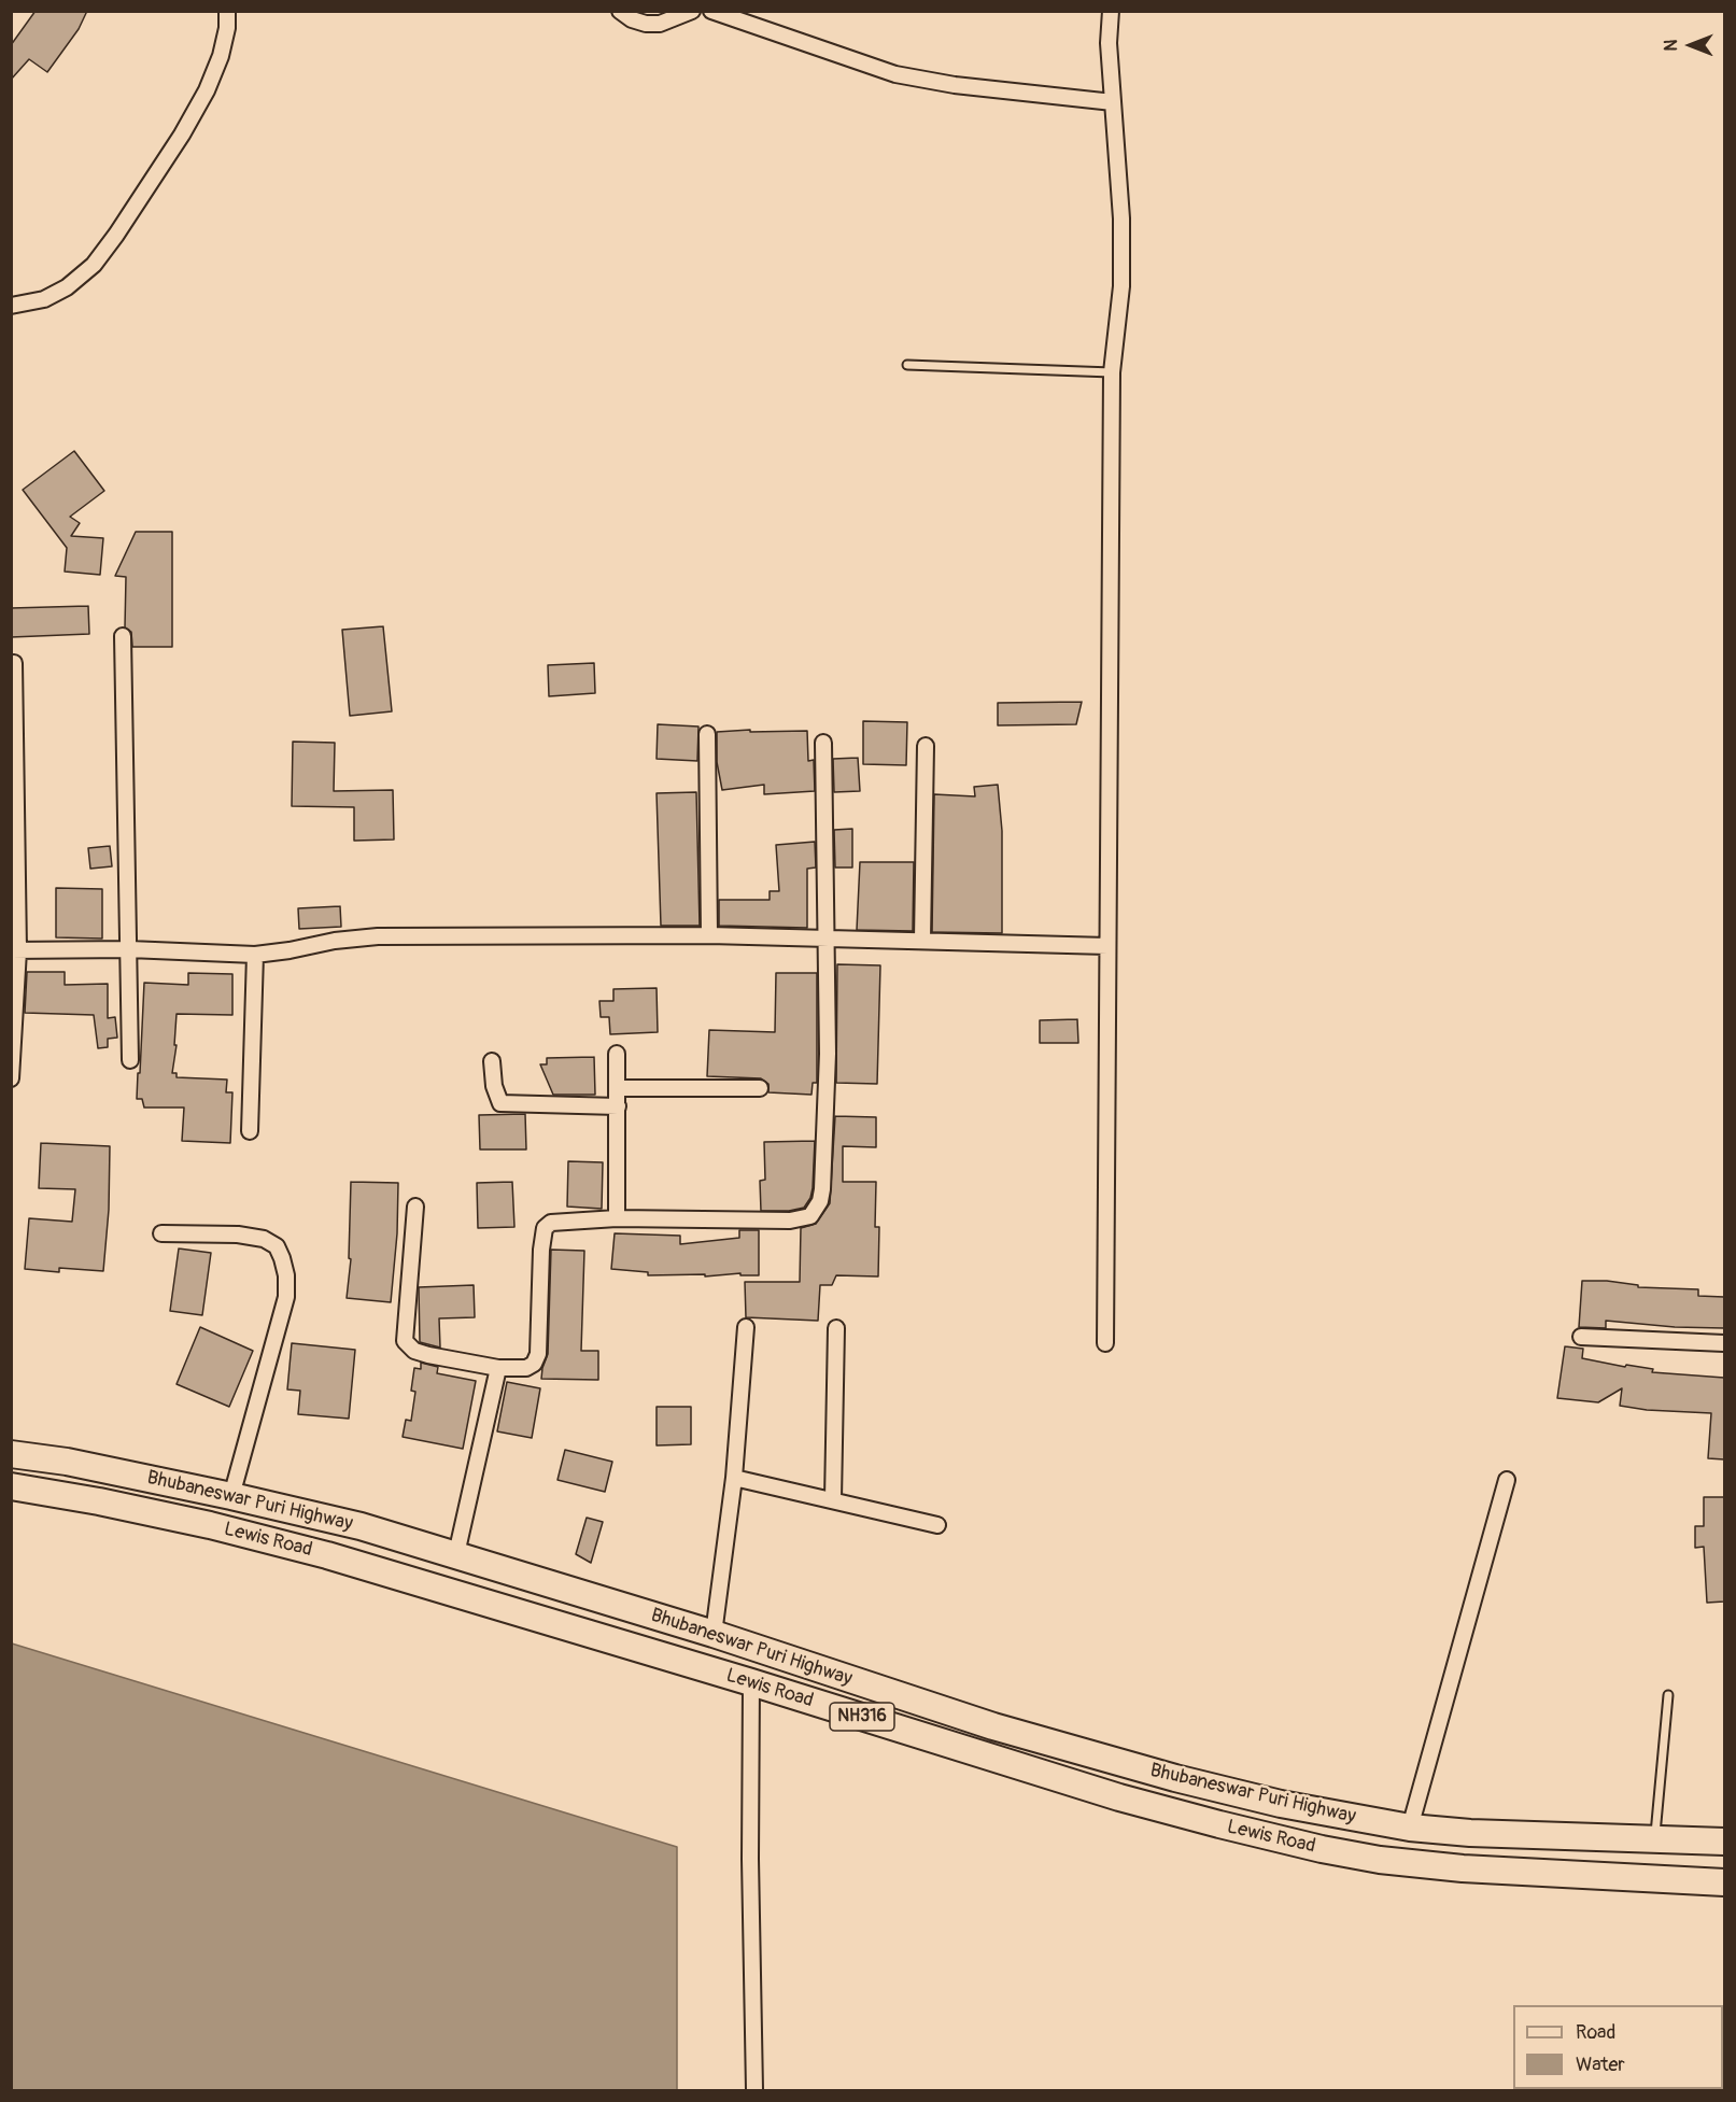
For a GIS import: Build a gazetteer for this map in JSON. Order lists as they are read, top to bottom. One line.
{"streets":{"highway":["Bhubaneswar Puri Highway","Lewis Road","NH316"]},"legend":["Road","Water"],"north":"left"}
